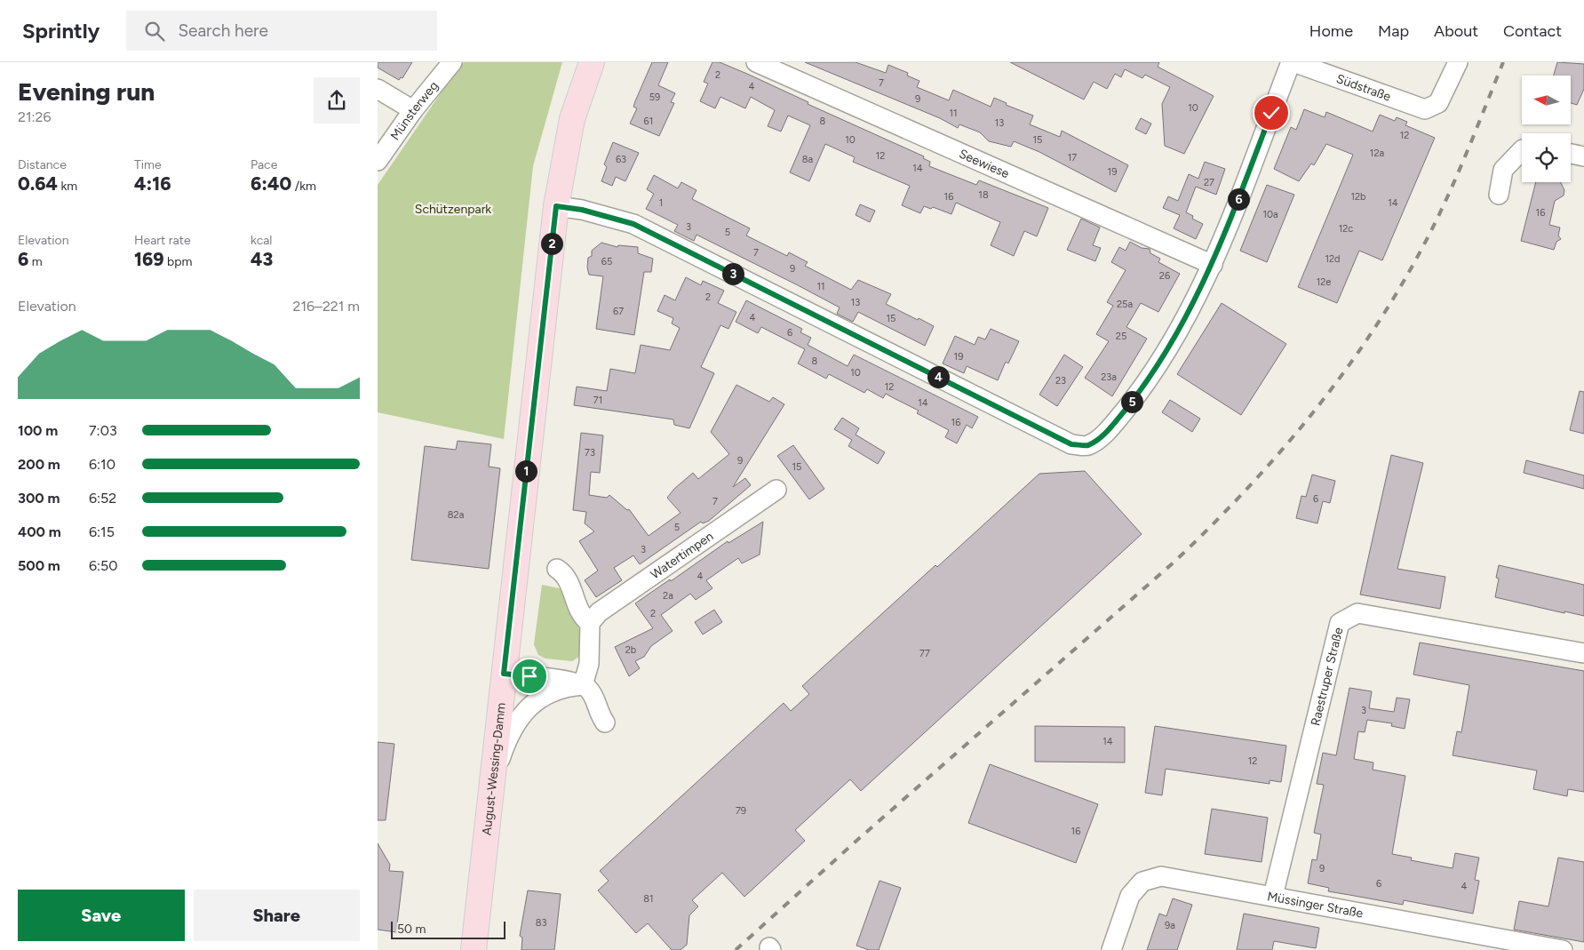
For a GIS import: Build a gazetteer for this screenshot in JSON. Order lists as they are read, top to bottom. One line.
{"streets":{"main road":["August-Wessing-Damm"],"street":["Südstraße","Münsterweg","Seewiese","Watertimpen","Raestruper Straße","Müssinger Straße"]},"crossings":[["Raestruper Straße","Müssinger Straße"]],"parks":["Schützenpark"],"house_numbers":["2","7","4","59","9","10","11","61","8","13","12","10","15","12a","12","17","63","8a","14","19","27","18","16","12b","1","14","16","10a","3","12c","5","7","12d","65","9","26","12e","11","2","13","25a","67","4","15","6","25","19","8","10","23a","23","12","71","14","16","73","9","15","6","7","82a","5","3","4","2a","2","2b","77","3","14","12","79","16","9","6","4","81","83","9a"],"scale_bar":"50 m","north":"left","page":{"header":"Sprintly","search":"Search here","nav":["Home","Map","About","Contact"],"heading":["Evening run","21:26"],"stats":[["Distance","0.64 km"],["Time","4:16"],["Pace","6:40 /km"],["Elevation","6 m"],["Heart rate","169 bpm"],["kcal","43"]],"pins":["6","2","3","4","5","1"],"chart":["Elevation","216–221 m"],"list":[{"name":"100 m","note":"7:03"},{"name":"200 m","note":"6:10"},{"name":"300 m","note":"6:52"},{"name":"400 m","note":"6:15"},{"name":"500 m","note":"6:50"}],"buttons":["Save","Share"],"scale":"50 m"}}
